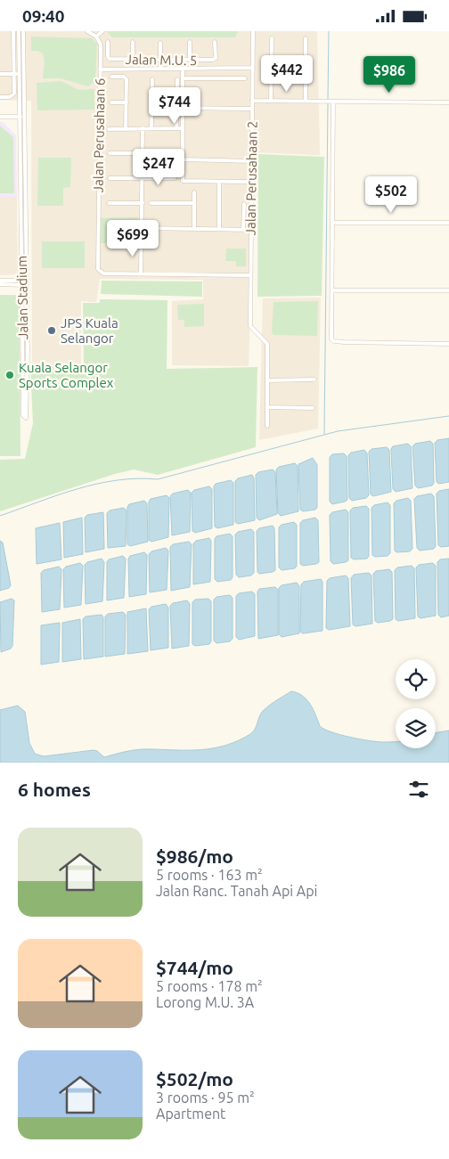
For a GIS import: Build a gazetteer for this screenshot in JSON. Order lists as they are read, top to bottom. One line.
{"streets":{"street":["Jalan M.U. 5","Jalan Perusahaan 6","Jalan Perusahaan 2","Jalan Stadium"]},"places":["JPS Kuala Selangor","Kuala Selangor Sports Complex"],"page":{"status":"09:40","price":["$442","$986","$744","$247","$502","$699"],"heading":"6 homes","list":[{"name":"$986/mo","note":"5 rooms · 163 m² · Jalan Ranc. Tanah Api Api"},{"name":"$744/mo","note":"5 rooms · 178 m² · Lorong M.U. 3A"},{"name":"$502/mo","note":"3 rooms · 95 m² · Apartment"}]}}
